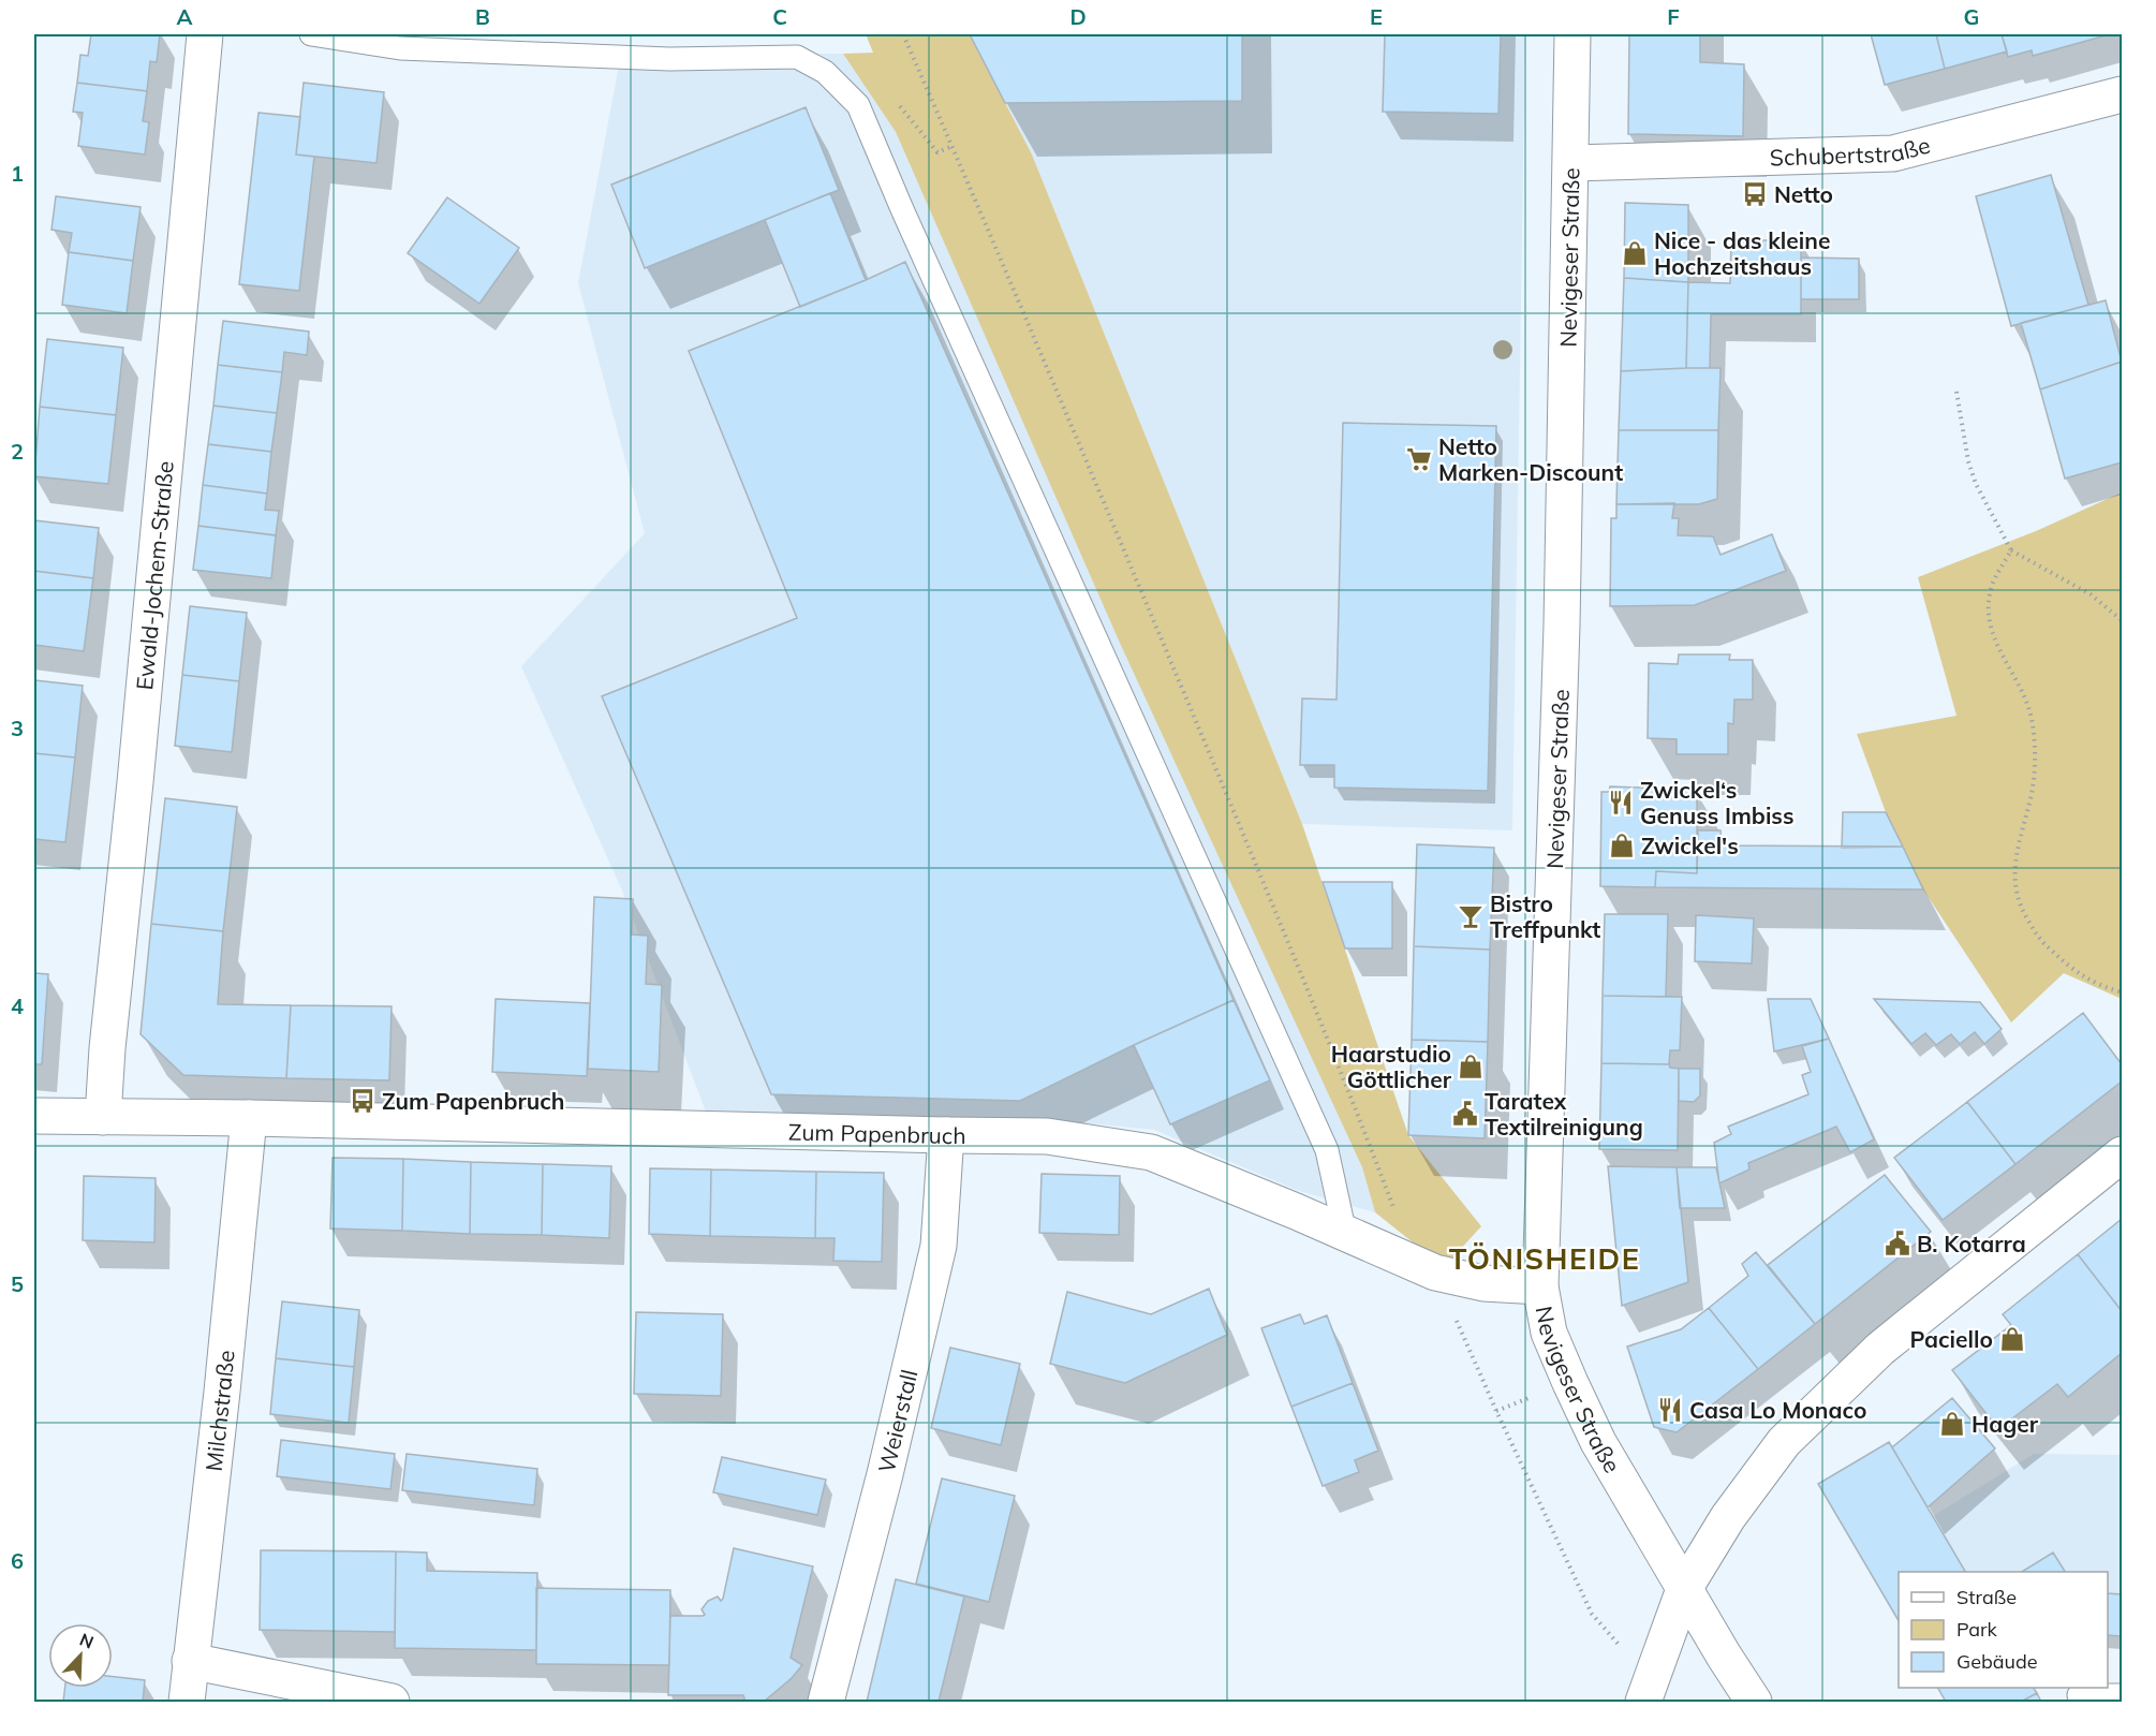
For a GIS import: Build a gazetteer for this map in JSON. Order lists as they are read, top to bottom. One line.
{"streets":{"street":["Schubertstraße","Nevigeser Straße","Ewald-Jochem-Straße","Zum Papenbruch","Milchstraße","Weierstall"]},"crossings":[["Schubertstraße","Nevigeser Straße"],["Nevigeser Straße","Zum Papenbruch"],["Ewald-Jochem-Straße","Zum Papenbruch"],["Zum Papenbruch","Milchstraße"],["Zum Papenbruch","Weierstall"]],"districts":["TÖNISHEIDE"],"places":{"bus stop":["Netto","Zum Papenbruch"],"shop":["Nice - das kleine Hochzeitshaus","Zwickel's","Haarstudio Göttlicher","Paciello","Hager"],"supermarket":["Netto Marken-Discount"],"restaurant":["Zwickel‘s Genuss Imbiss","Casa Lo Monaco"],"bar":["Bistro Treffpunkt"],"public building":["Taratex Textilreinigung","B. Kotarra"]},"legend":["Straße","Park","Gebäude"],"north":"top right","grid":{"columns":["A","B","C","D","E","F","G"],"rows":["1","2","3","4","5","6"]}}
